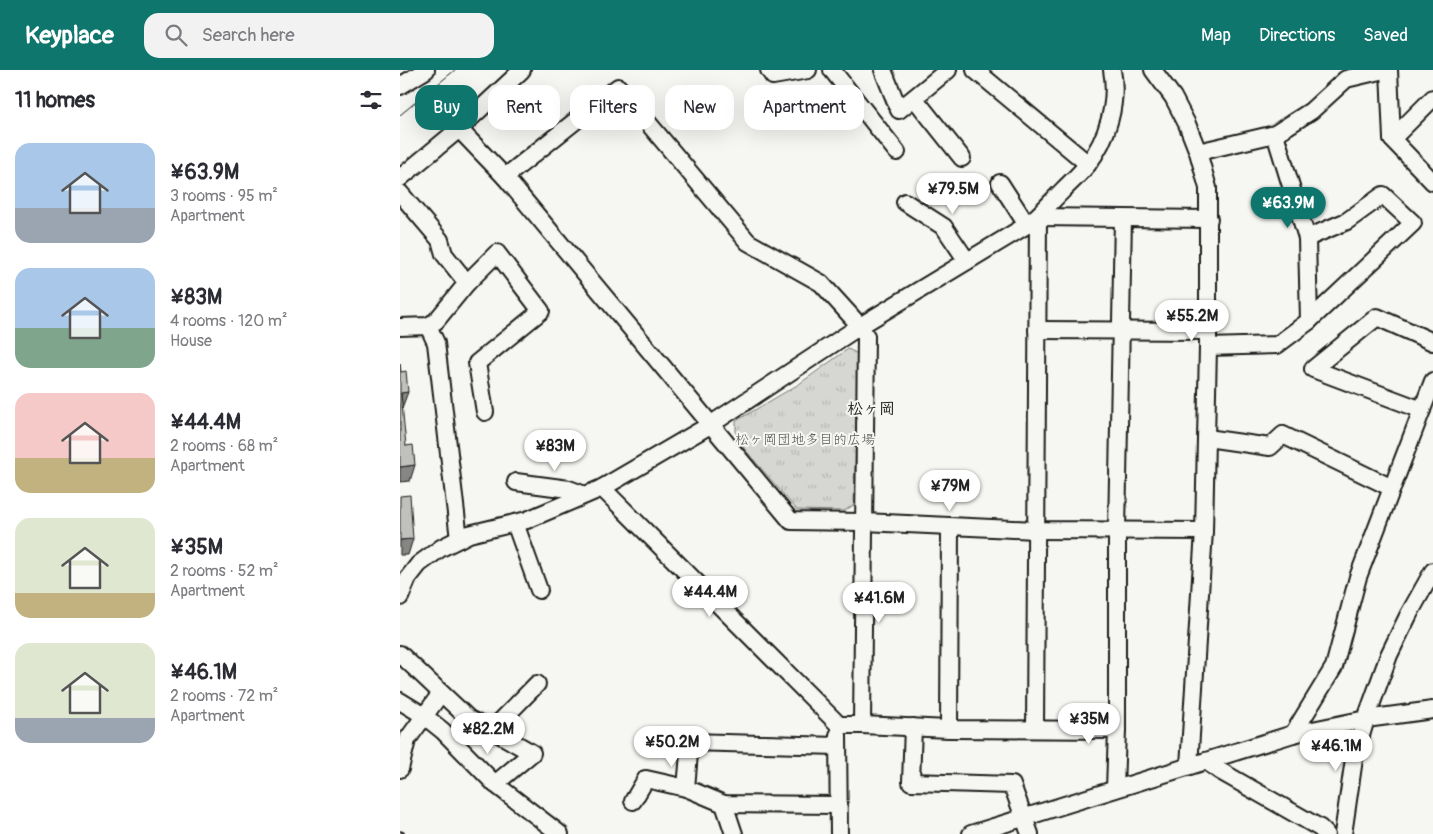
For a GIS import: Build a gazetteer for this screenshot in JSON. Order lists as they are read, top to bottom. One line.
{"districts":["松ヶ岡"],"parks":["松ヶ岡団地多目的広場"],"page":{"header":"Keyplace","search":"Search here","nav":["Map","Directions","Saved"],"heading":"11 homes","chip":["Buy","Rent","Filters","New","Apartment"],"list":[{"name":"¥63.9M","note":"3 rooms · 95 m² · Apartment"},{"name":"¥83M","note":"4 rooms · 120 m² · House"},{"name":"¥44.4M","note":"2 rooms · 68 m² · Apartment"},{"name":"¥35M","note":"2 rooms · 52 m² · Apartment"},{"name":"¥46.1M","note":"2 rooms · 72 m² · Apartment"}],"price":["¥79.5M","¥63.9M","¥55.2M","¥83M","¥79M","¥44.4M","¥41.6M","¥35M","¥82.2M","¥50.2M","¥46.1M"]}}
